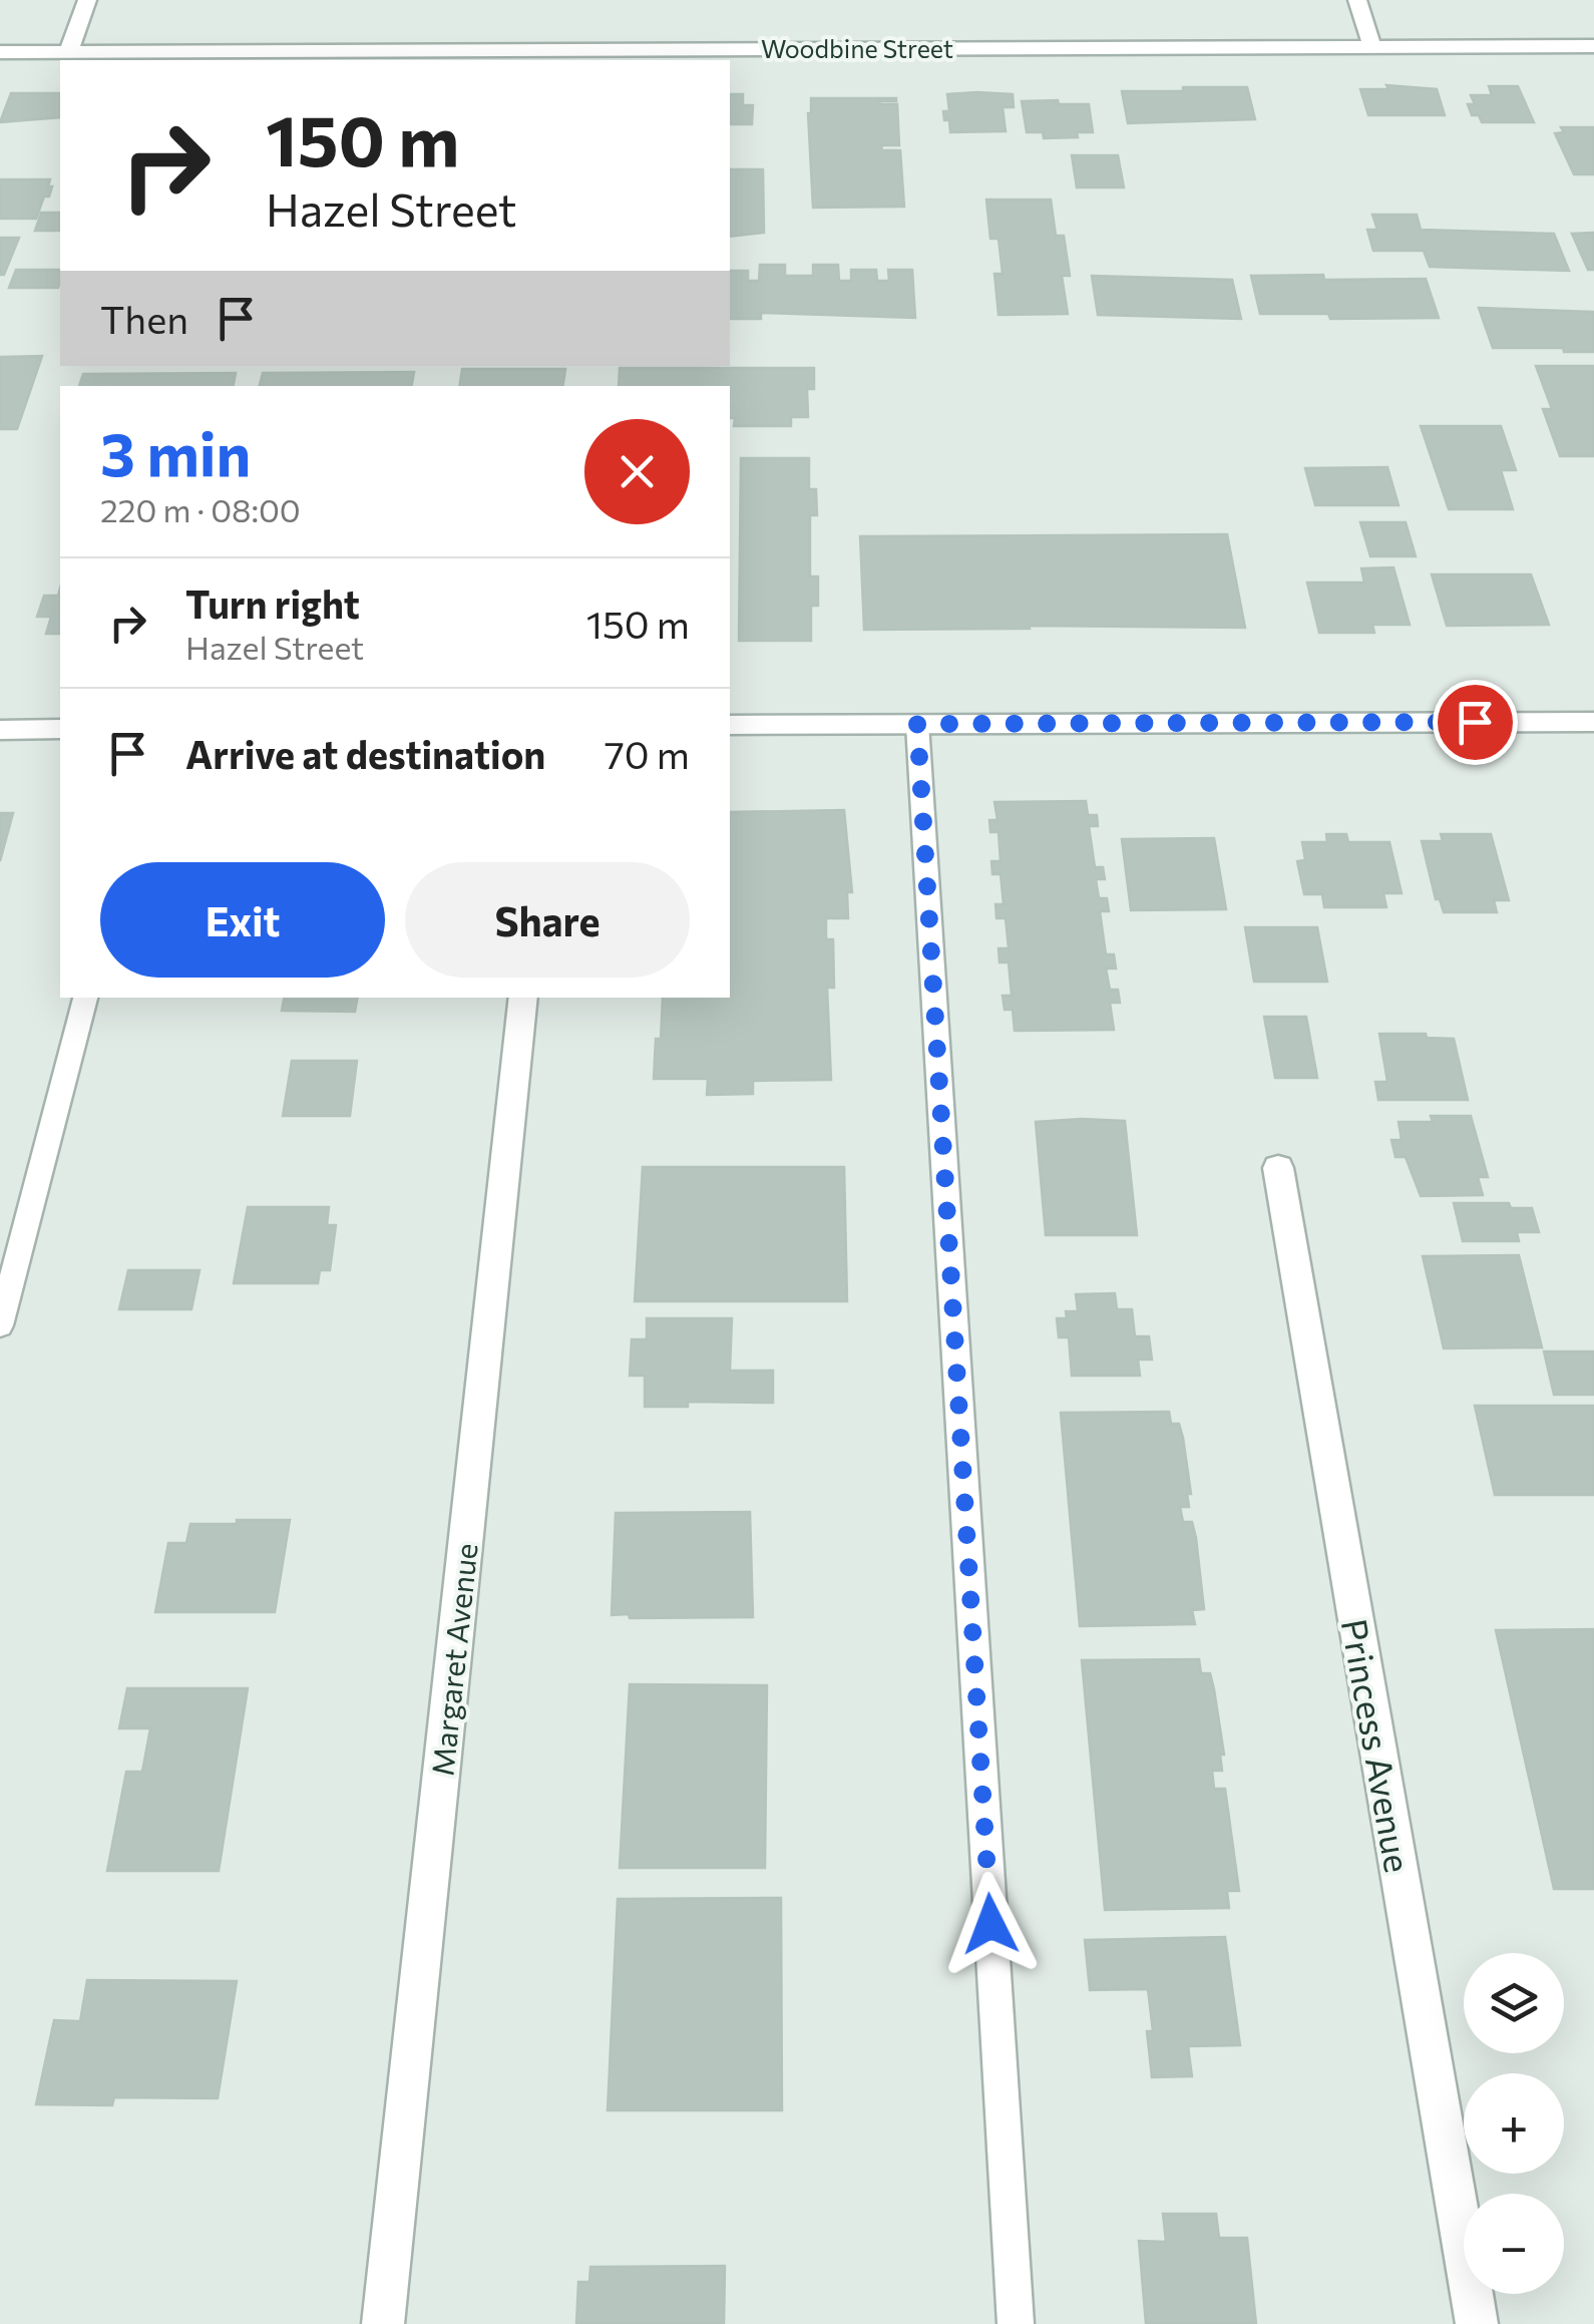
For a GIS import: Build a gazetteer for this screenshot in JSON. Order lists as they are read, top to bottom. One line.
{"streets":{"street":["Woodbine Street","Margaret Avenue","Princess Avenue"]},"page":{"turn":["150 m","Hazel Street"],"then":"Then","heading":["3 min","220 m · 08:00"],"list":[{"name":"Turn right","note":"Hazel Street","value":"150 m"},{"name":"Arrive at destination","value":"70 m"}],"buttons":["Exit","Share"],"map_buttons":["+","−"]}}
